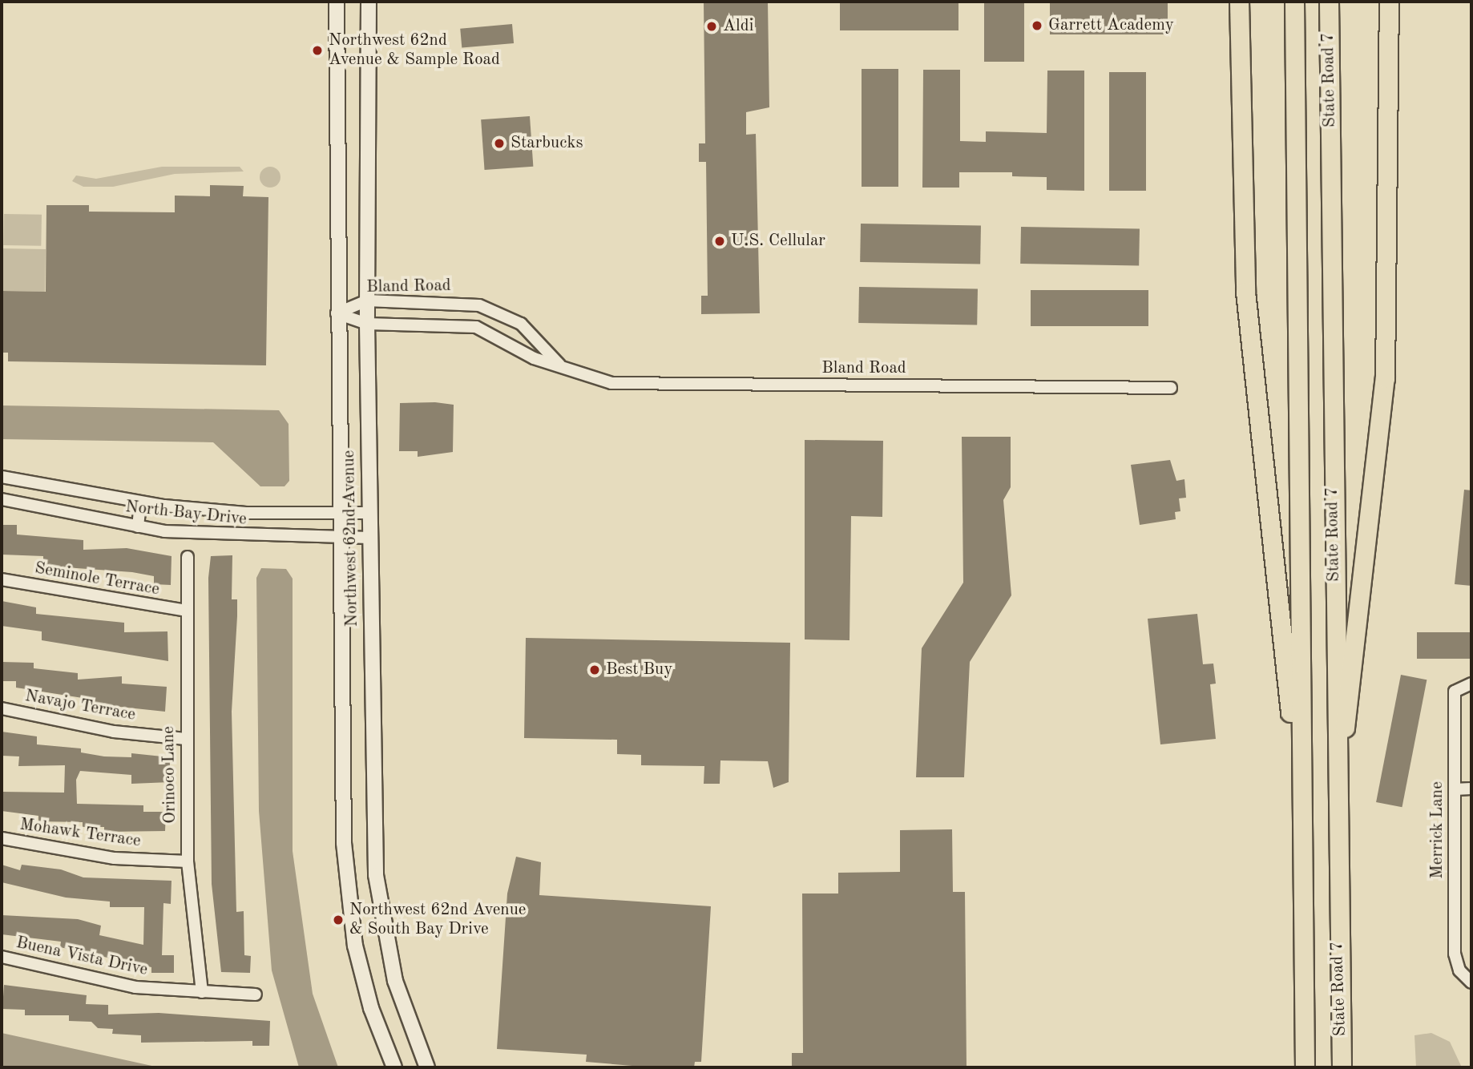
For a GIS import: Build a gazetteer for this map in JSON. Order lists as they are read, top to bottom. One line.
{"streets":{"main road":["State Road 7"],"street":["Bland Road","North Bay Drive","Northwest 62nd Avenue","Seminole Terrace","Navajo Terrace","Orinoco Lane","Merrick Lane","Mohawk Terrace","Buena Vista Drive"]},"crossings":[["Bland Road","Northwest 62nd Avenue"],["North Bay Drive","Northwest 62nd Avenue"],["Seminole Terrace","Orinoco Lane"],["Navajo Terrace","Orinoco Lane"],["Orinoco Lane","Mohawk Terrace"],["Orinoco Lane","Buena Vista Drive"]],"places":["Garrett Academy","Aldi","Northwest 62nd Avenue & Sample Road","Starbucks","U.S. Cellular","Best Buy","Northwest 62nd Avenue & South Bay Drive"]}
